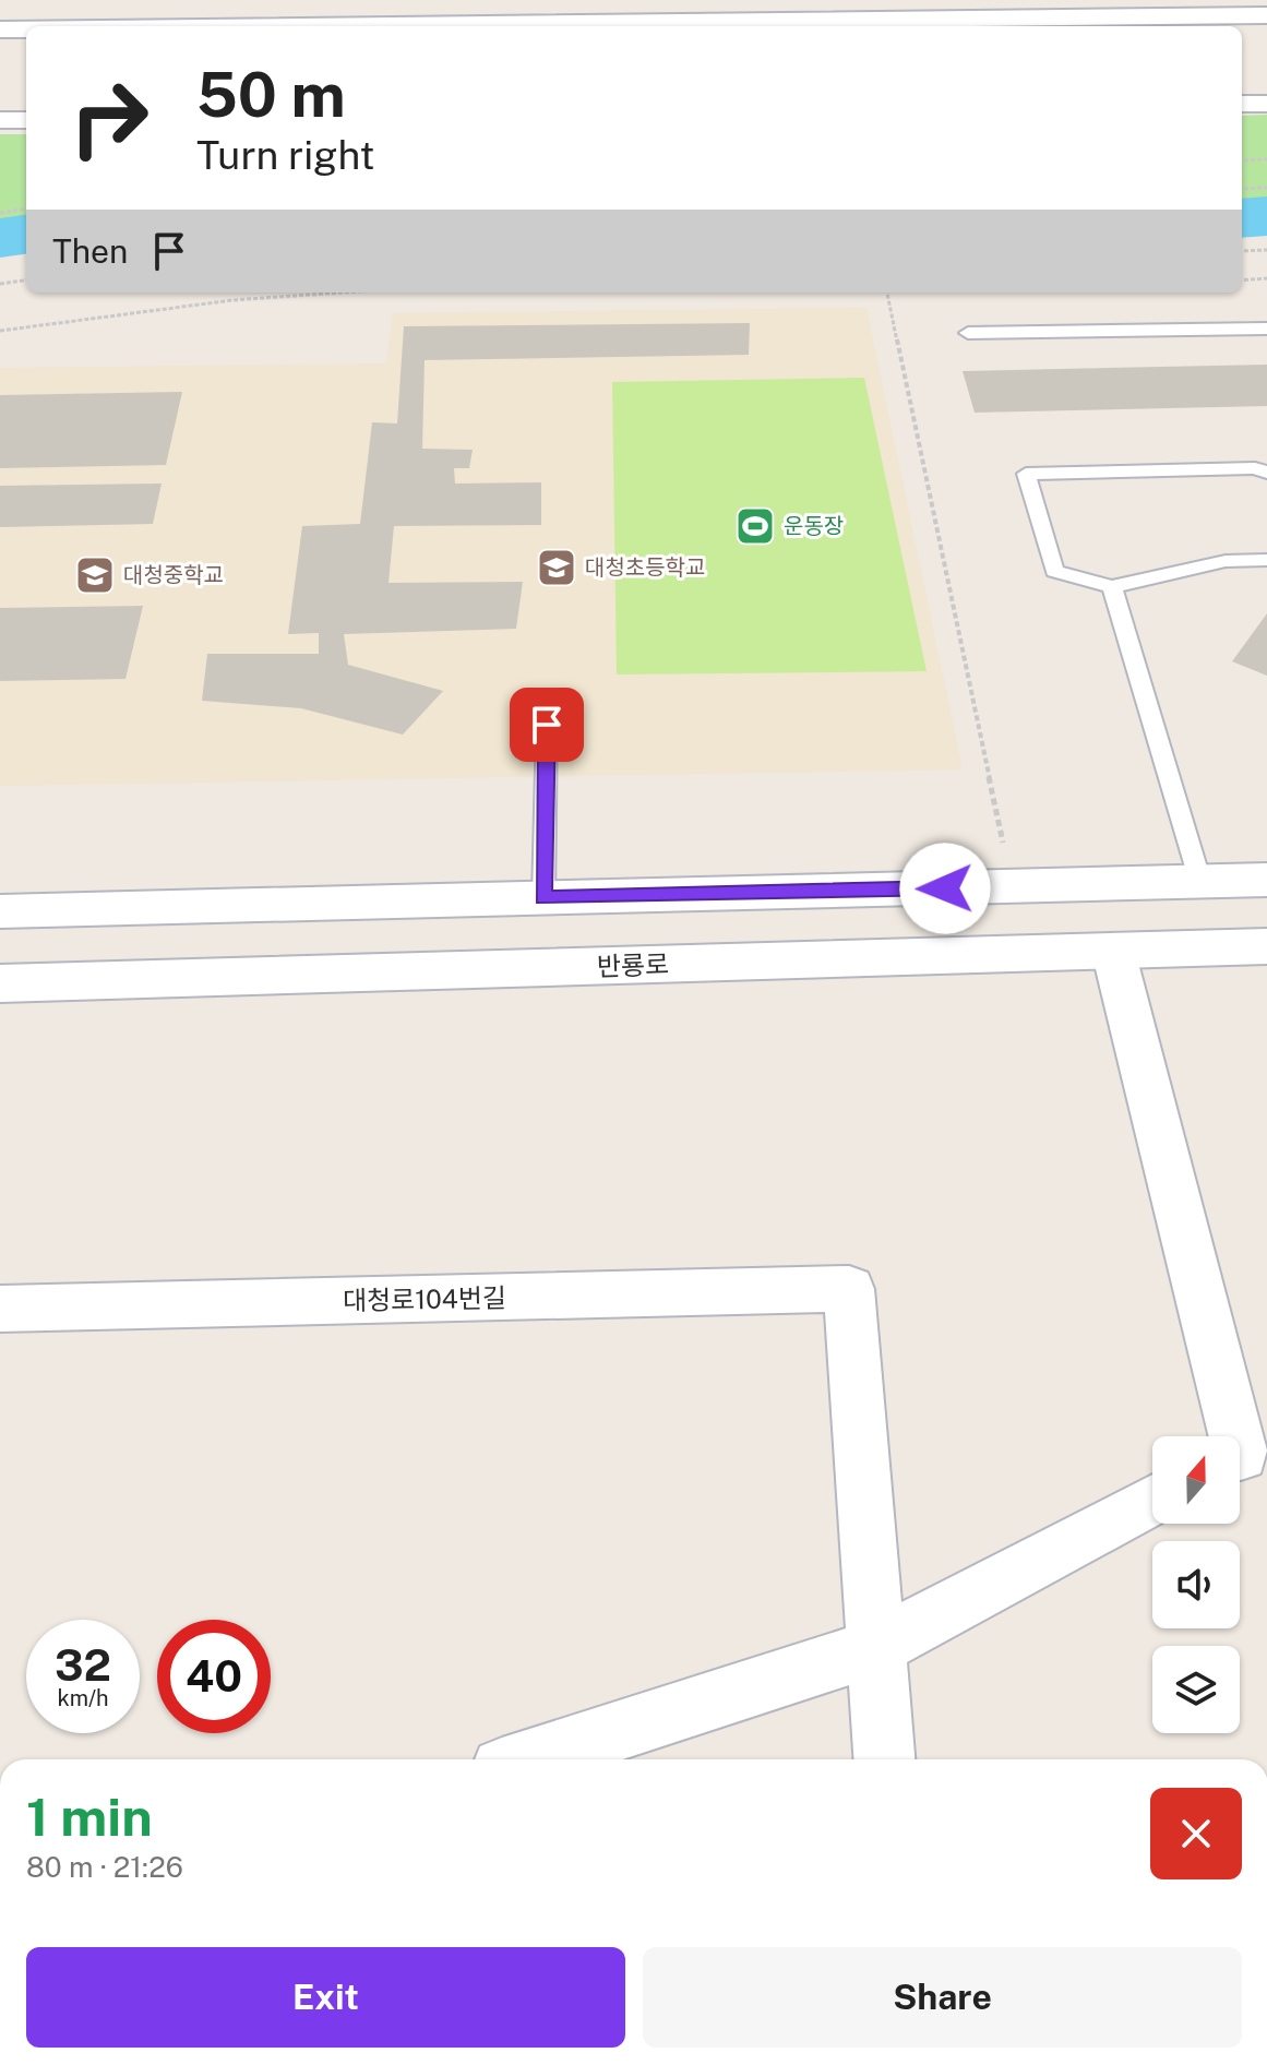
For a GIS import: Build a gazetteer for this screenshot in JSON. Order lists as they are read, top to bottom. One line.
{"streets":{"street":["반룡로","대청로104번길"]},"places":{"sports":["운동장"],"school or university":["대청초등학교","대청중학교"]},"north":"top","page":{"turn":["50 m","Turn right"],"then":"Then","speed":"32 km/h","limit":"40","heading":["1 min","80 m · 21:26"],"buttons":["Exit","Share"]}}
